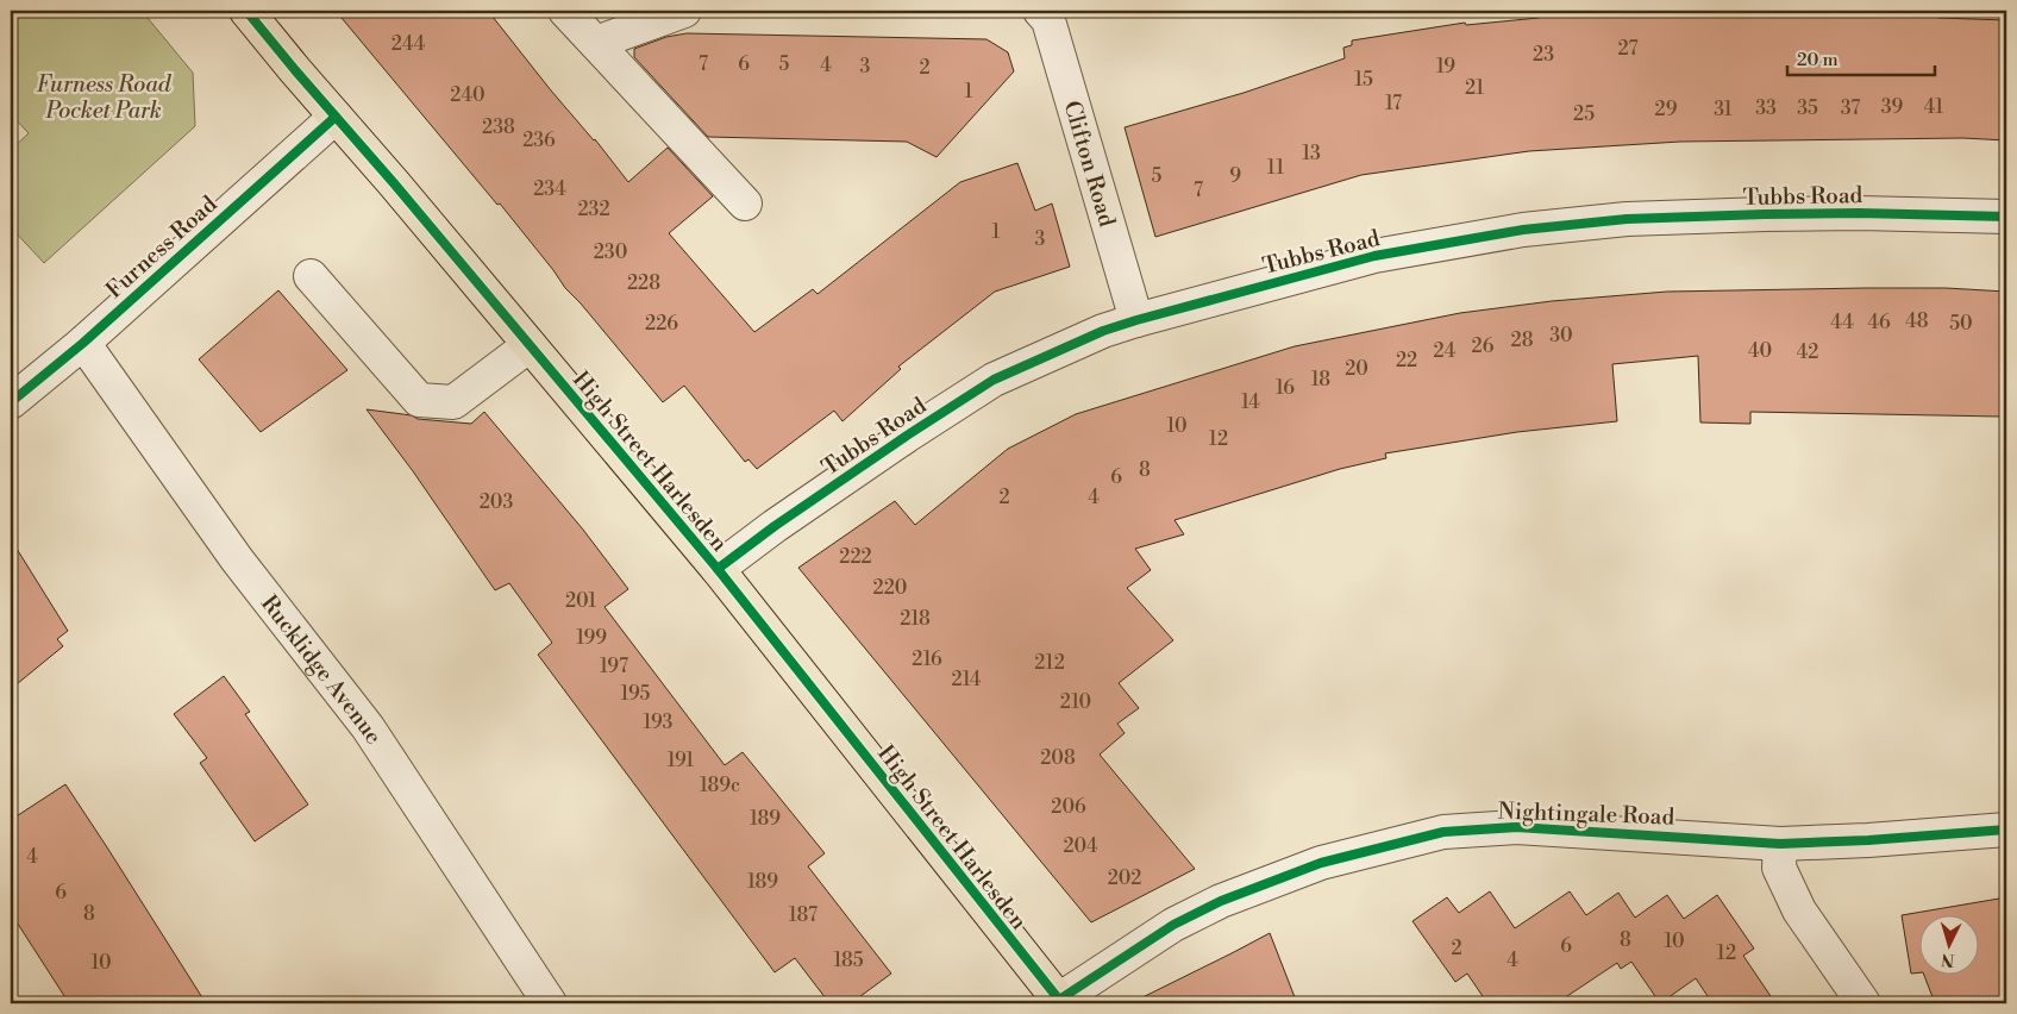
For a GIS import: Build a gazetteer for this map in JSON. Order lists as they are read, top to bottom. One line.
{"streets":{"main road":["High Street Harlesden"],"street":["Clifton Road","Tubbs Road","Furness Road","Rucklidge Avenue","Nightingale Road"]},"crossings":[["Clifton Road","Tubbs Road"],["Tubbs Road","High Street Harlesden"],["Furness Road","High Street Harlesden"],["Furness Road","Rucklidge Avenue"],["High Street Harlesden","Nightingale Road"]],"parks":["Furness Road Pocket Park"],"house_numbers":["244","27","23","7","6","5","4","3","19","2","15","21","1","240","17","39","41","33","35","37","29","31","25","238","236","13","11","5","9","234","7","232","1","3","230","228","48","44","46","226","50","30","28","26","24","40","42","22","20","18","16","14","10","12","8","6","2","4","203","222","220","201","218","199","216","212","197","214","195","210","193","208","191","189c","206","189","204","4","202","189","6","8","187","8","10","6","2","12","185","4","10"],"scale_bar":"20 m","north":"bottom"}
